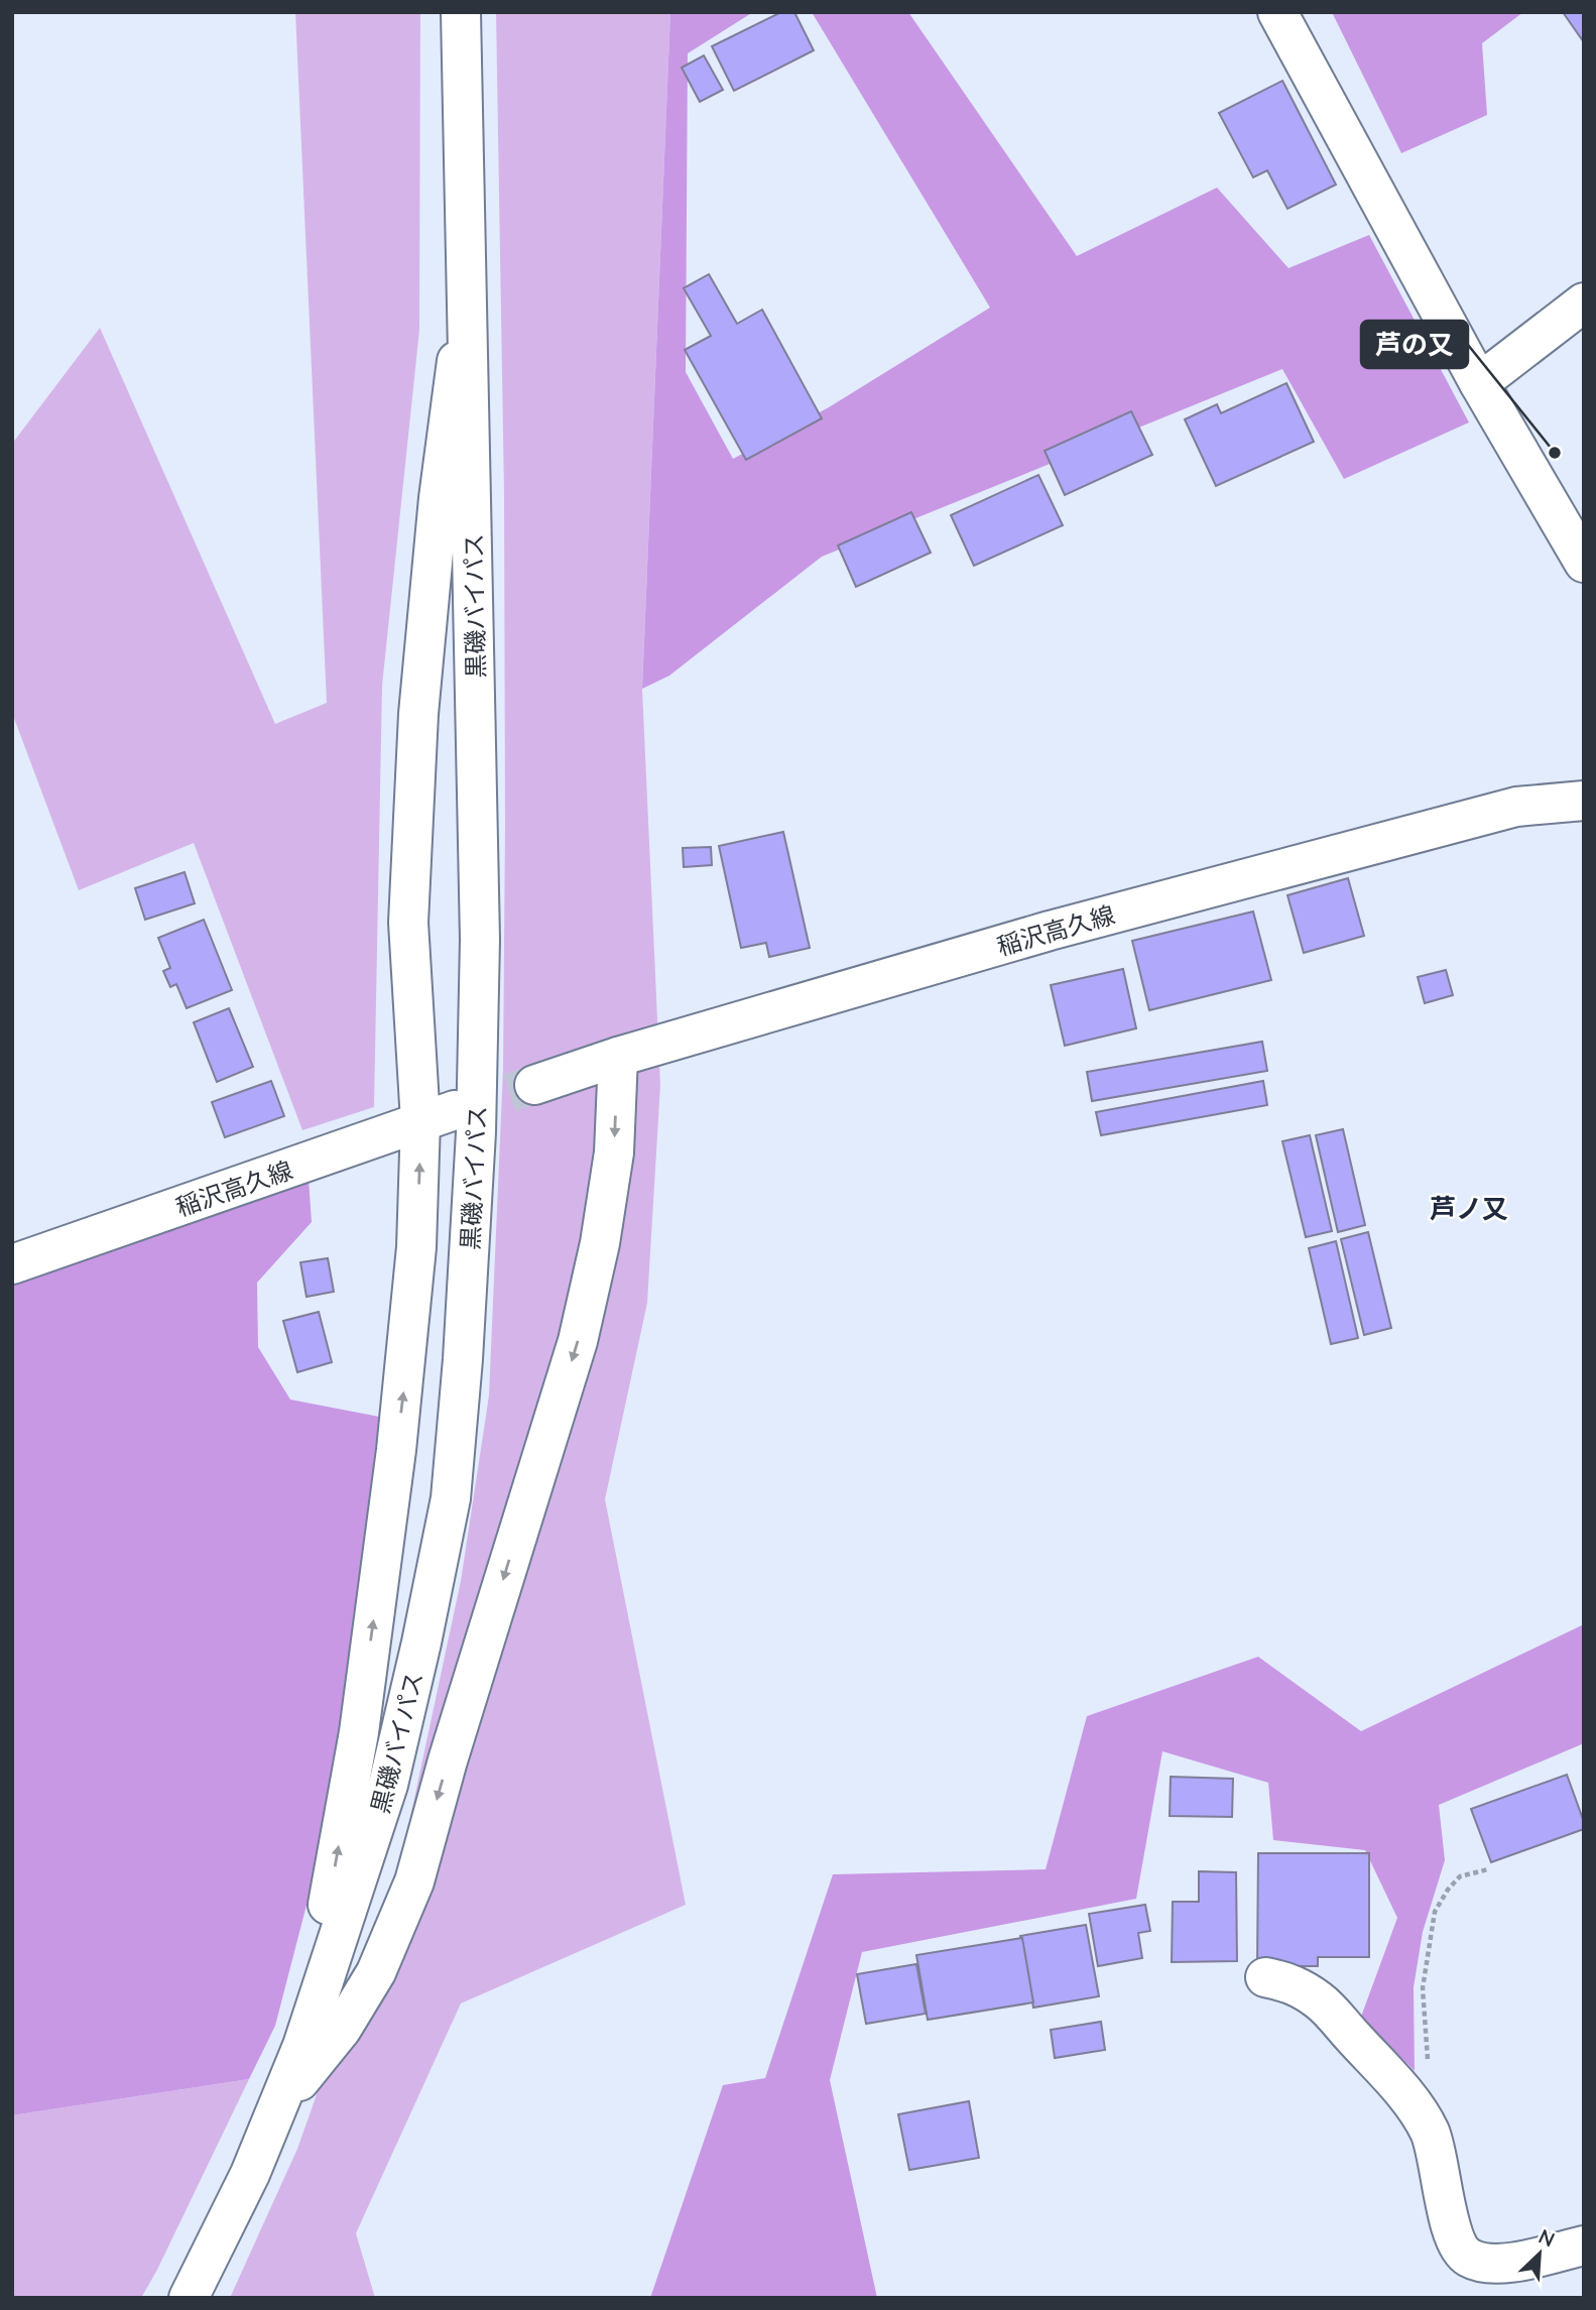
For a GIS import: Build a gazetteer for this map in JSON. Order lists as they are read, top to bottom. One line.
{"streets":{"main road":["黒磯バイパス","稲沢高久線"]},"districts":["芦ノ又"],"places":["芦の又"],"north":"top right"}
